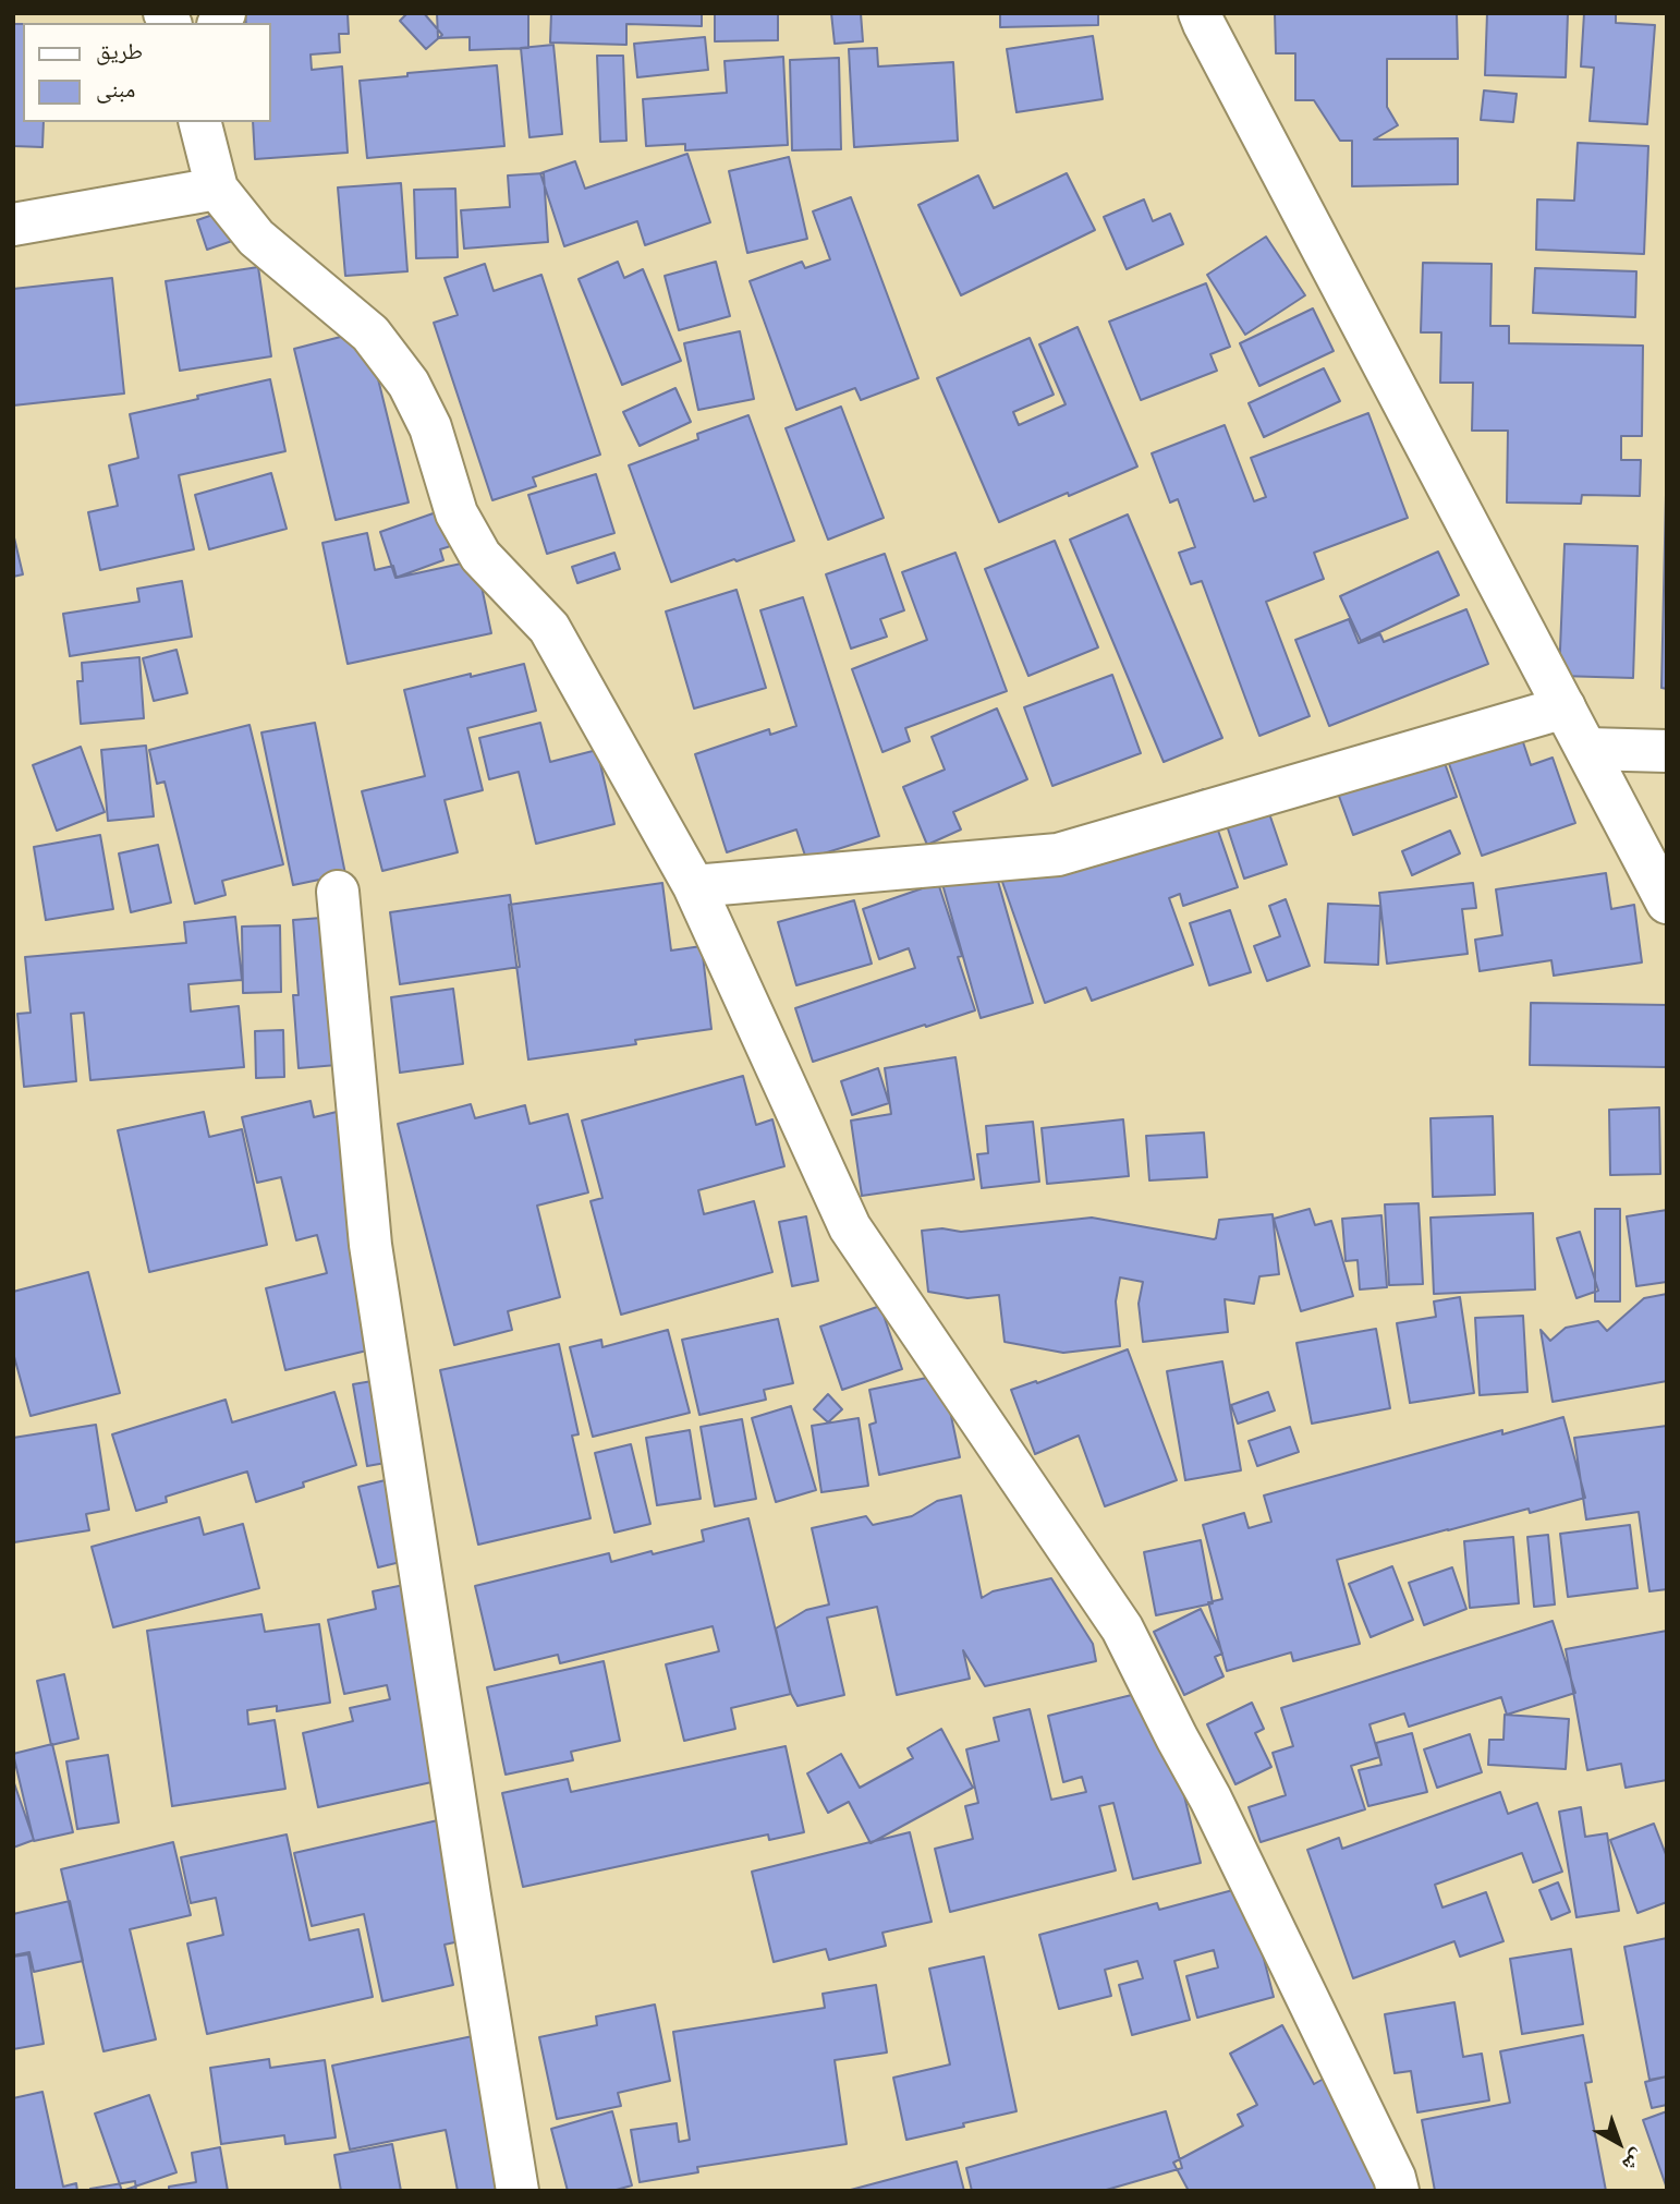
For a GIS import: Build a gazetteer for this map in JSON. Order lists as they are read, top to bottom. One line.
{"legend":["طريق","مبنى"],"north":"bottom right"}
